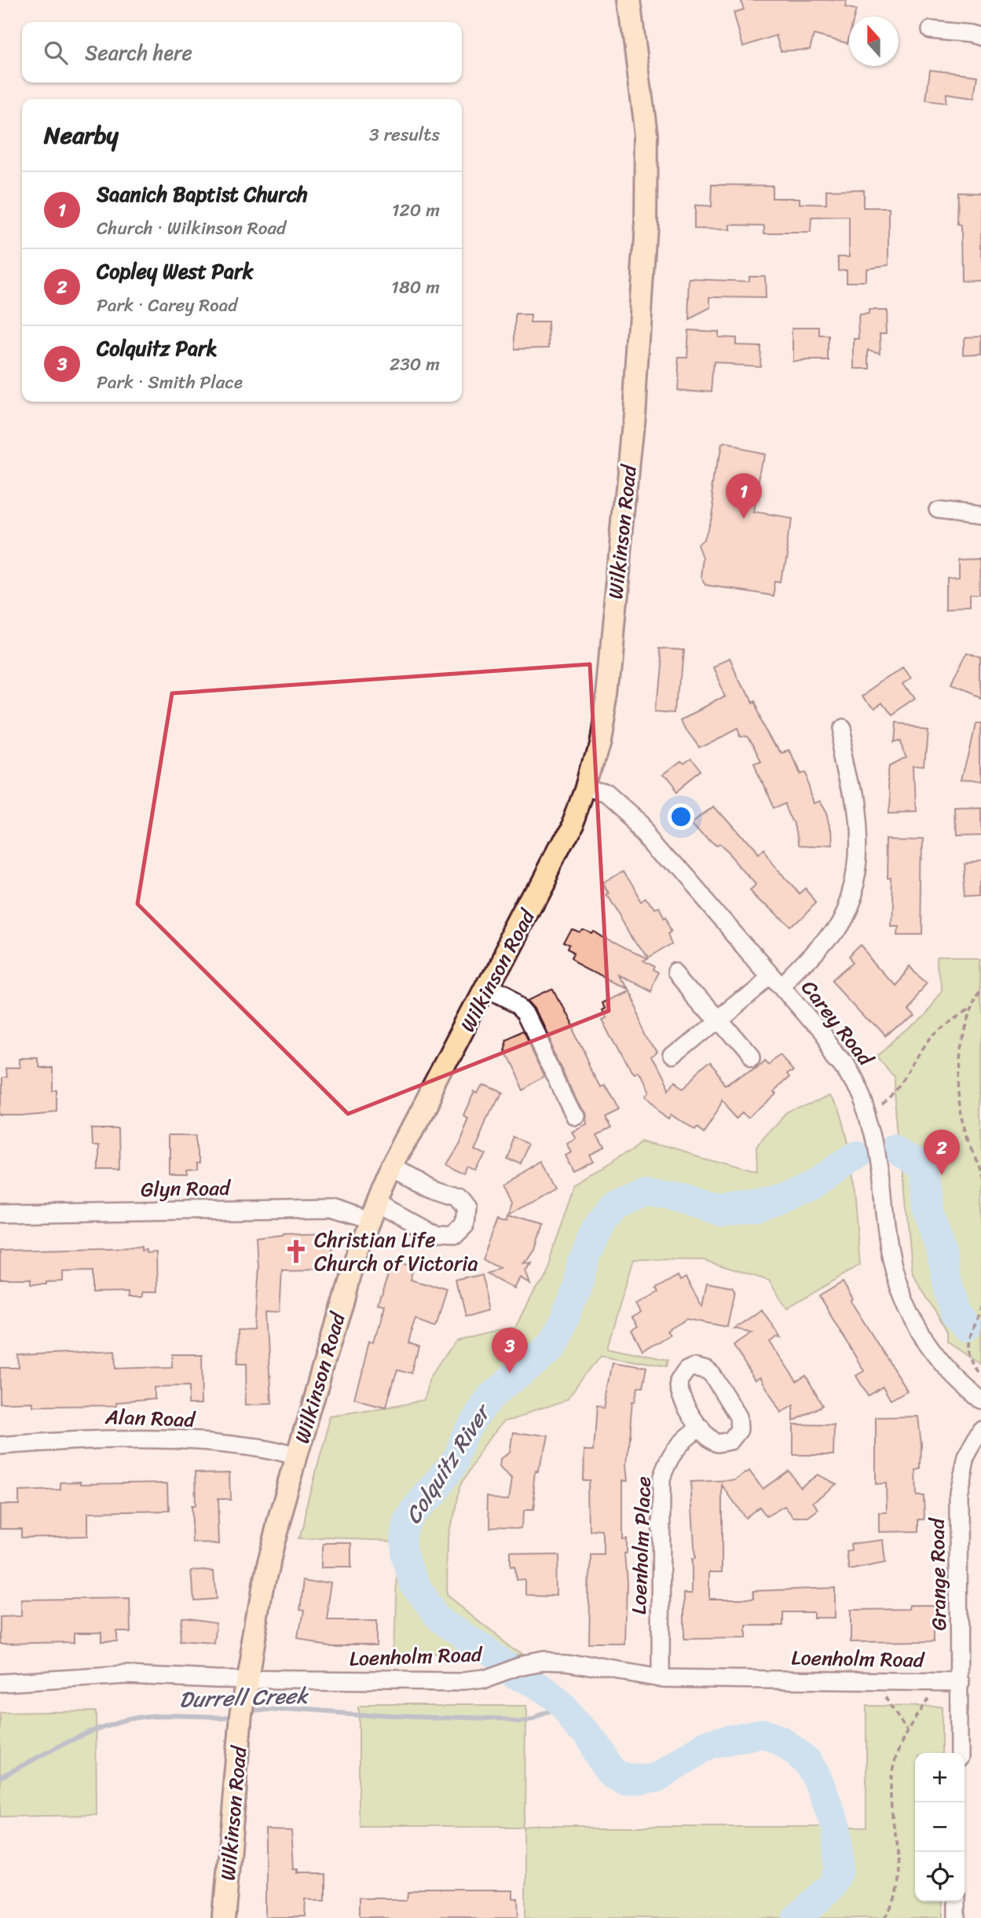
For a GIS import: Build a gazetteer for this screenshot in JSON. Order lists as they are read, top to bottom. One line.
{"streets":{"main road":["Wilkinson Road"],"street":["Carey Road","Glyn Road","Alan Road","Loenholm Place","Grange Road","Loenholm Road"]},"crossings":[["Wilkinson Road","Carey Road"],["Wilkinson Road","Glyn Road"],["Wilkinson Road","Alan Road"],["Wilkinson Road","Loenholm Road"],["Loenholm Place","Loenholm Road"],["Grange Road","Loenholm Road"]],"water":["Colquitz River","Durrell Creek"],"places":{"church":["Christian Life Church of Victoria"]},"north":"top","page":{"search":"Search here","heading":["Nearby","3 results"],"list":[{"mark":"1","name":"Saanich Baptist Church","note":"Church · Wilkinson Road","value":"120 m"},{"mark":"2","name":"Copley West Park","note":"Park · Carey Road","value":"180 m"},{"mark":"3","name":"Colquitz Park","note":"Park · Smith Place","value":"230 m"}],"pins":["1","2","3"],"map_buttons":["+","−"]}}
